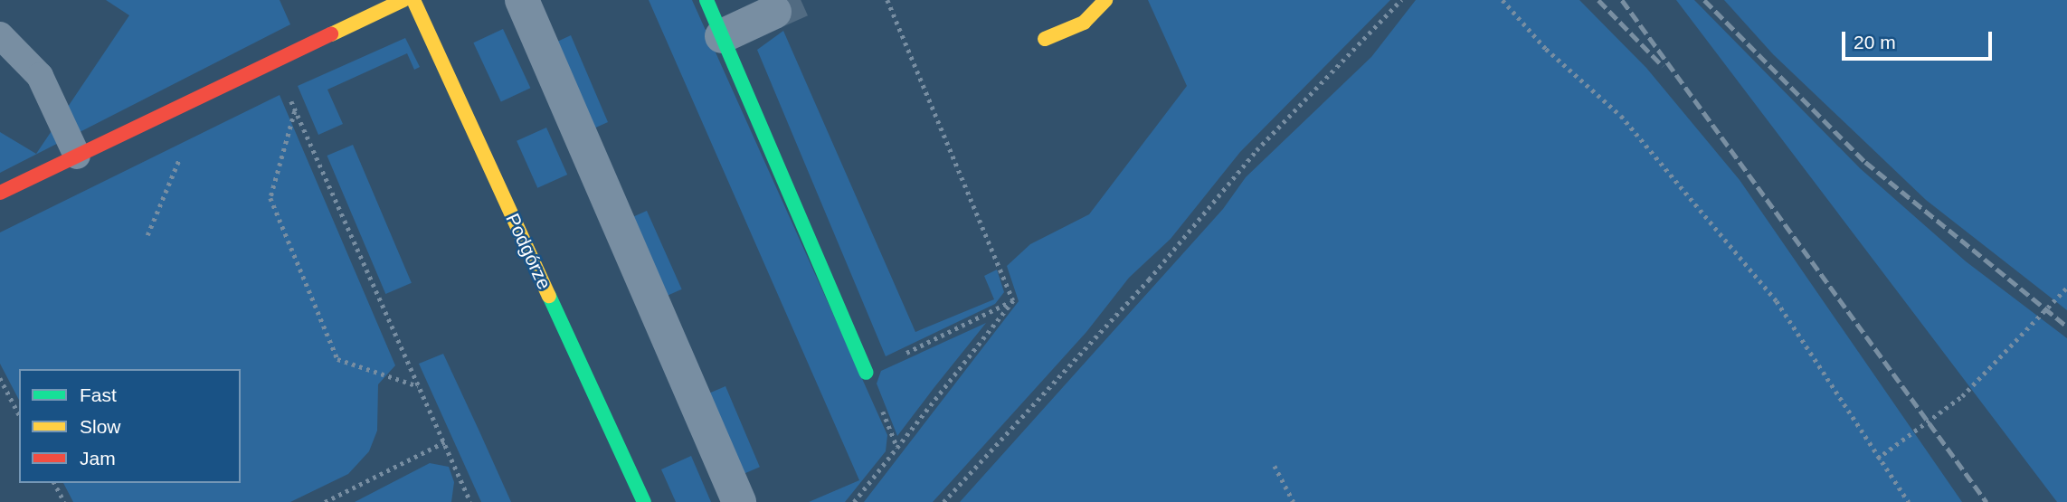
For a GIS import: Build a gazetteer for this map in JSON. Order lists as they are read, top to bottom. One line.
{"streets":{"street":["Podgórze"]},"legend":["Fast","Slow","Jam"],"scale_bar":"20 m"}
